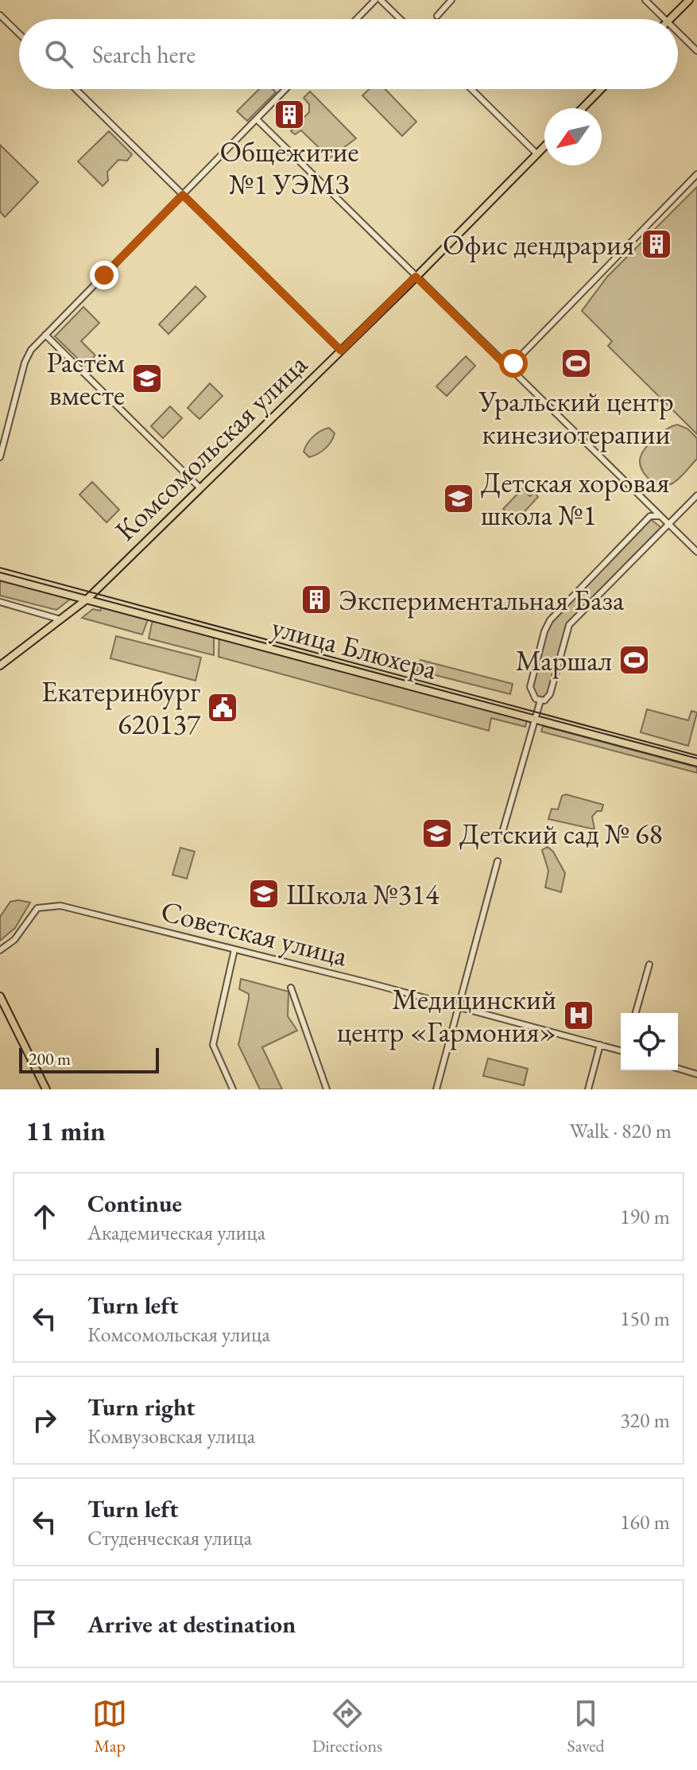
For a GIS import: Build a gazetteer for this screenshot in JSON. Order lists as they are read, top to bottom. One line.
{"streets":{"main road":["Комсомольская улица","улица Блюхера"],"street":["Советская улица"]},"crossings":[["Комсомольская улица","улица Блюхера"]],"places":{"building":["Общежитие №1 УЭМЗ","Офис дендрария","Экспериментальная База"],"sports":["Уральский центр кинезиотерапии","Маршал"],"school or university":["Растём вместе","Детская хоровая школа №1","Детский сад № 68","Школа №314"],"public building":["Екатеринбург 620137"],"hospital":["Медицинский центр «Гармония»"]},"scale_bar":"200 m","north":"bottom left","page":{"search":"Search here","scale":"200 m","heading":["11 min","Walk · 820 m"],"list":[["Continue","Академическая улица","190 m"],["Turn left","Комсомольская улица","150 m"],["Turn right","Комвузовская улица","320 m"],["Turn left","Студенческая улица","160 m"],"Arrive at destination"],"nav":["Map","Directions","Saved"]}}
